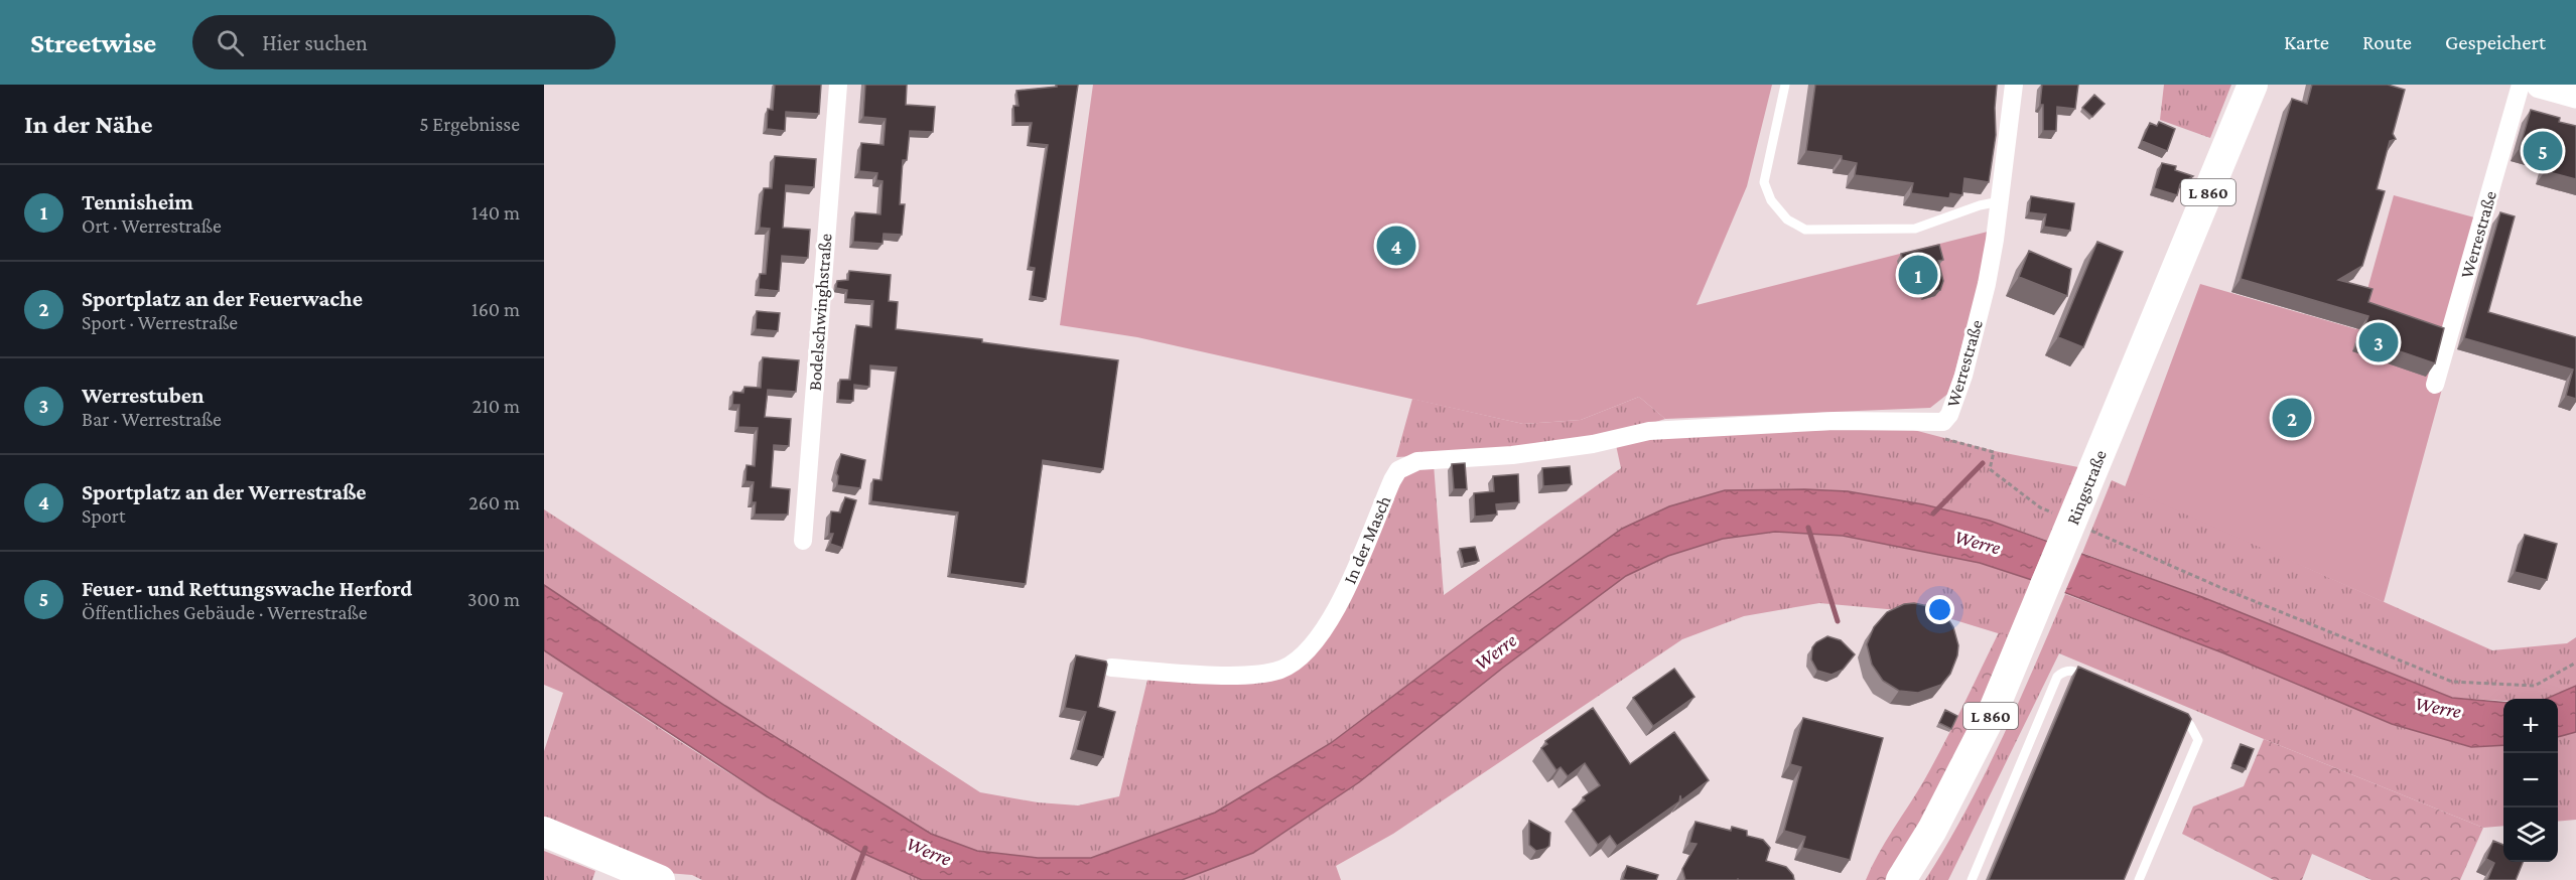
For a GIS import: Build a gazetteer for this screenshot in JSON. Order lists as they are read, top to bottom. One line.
{"streets":{"main road":["L 860","Ringstraße"],"street":["Werrestraße","Bodelschwinghstraße","In der Masch"]},"crossings":[["Werrestraße","In der Masch"]],"water":["Werre"],"page":{"header":"Streetwise","search":"Hier suchen","nav":["Karte","Route","Gespeichert"],"heading":["In der Nähe","5 Ergebnisse"],"pins":["5","4","1","3","2"],"list":[{"mark":"1","name":"Tennisheim","note":"Ort · Werrestraße","value":"140 m"},{"mark":"2","name":"Sportplatz an der Feuerwache","note":"Sport · Werrestraße","value":"160 m"},{"mark":"3","name":"Werrestuben","note":"Bar · Werrestraße","value":"210 m"},{"mark":"4","name":"Sportplatz an der Werrestraße","note":"Sport","value":"260 m"},{"mark":"5","name":"Feuer- und Rettungswache Herford","note":"Öffentliches Gebäude · Werrestraße","value":"300 m"}],"map_buttons":["+","−"]}}
